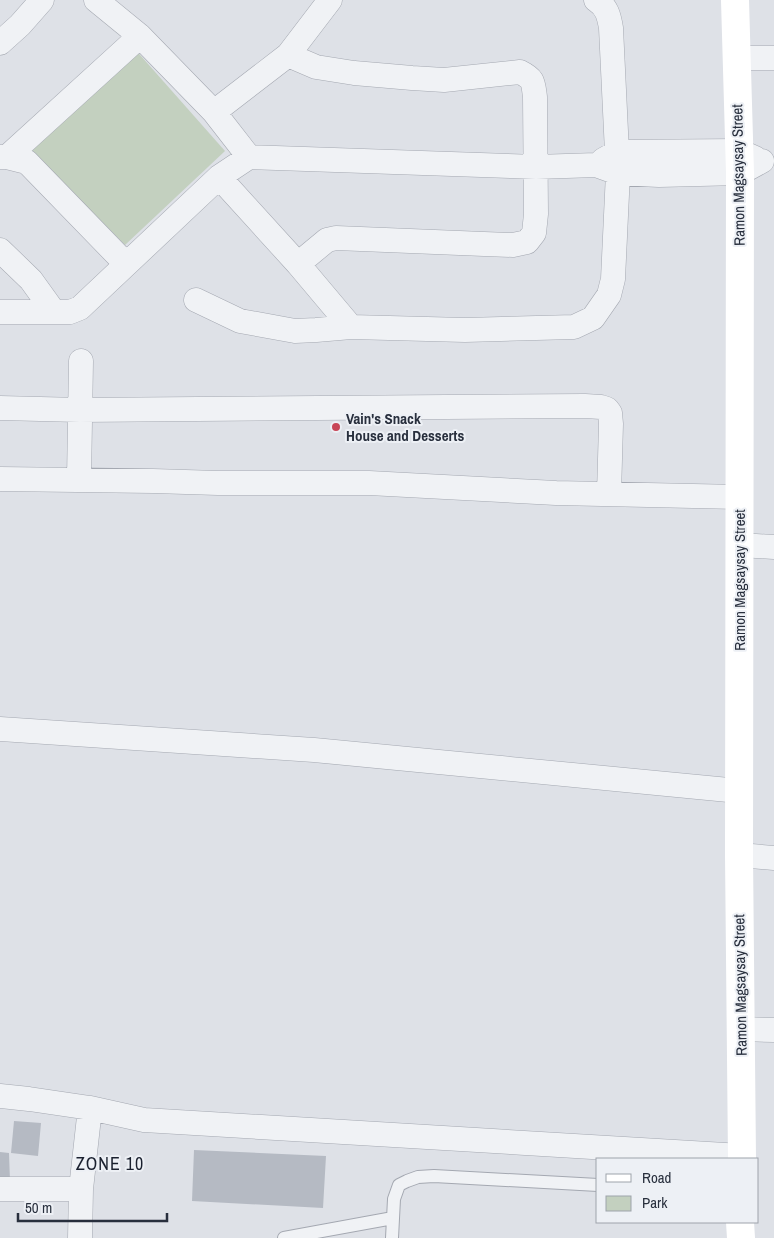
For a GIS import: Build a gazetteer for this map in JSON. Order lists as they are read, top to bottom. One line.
{"streets":{"main road":["Ramon Magsaysay Street"]},"districts":["ZONE 10"],"places":["Vain's Snack House and Desserts"],"legend":["Road","Park"],"scale_bar":"50 m"}
